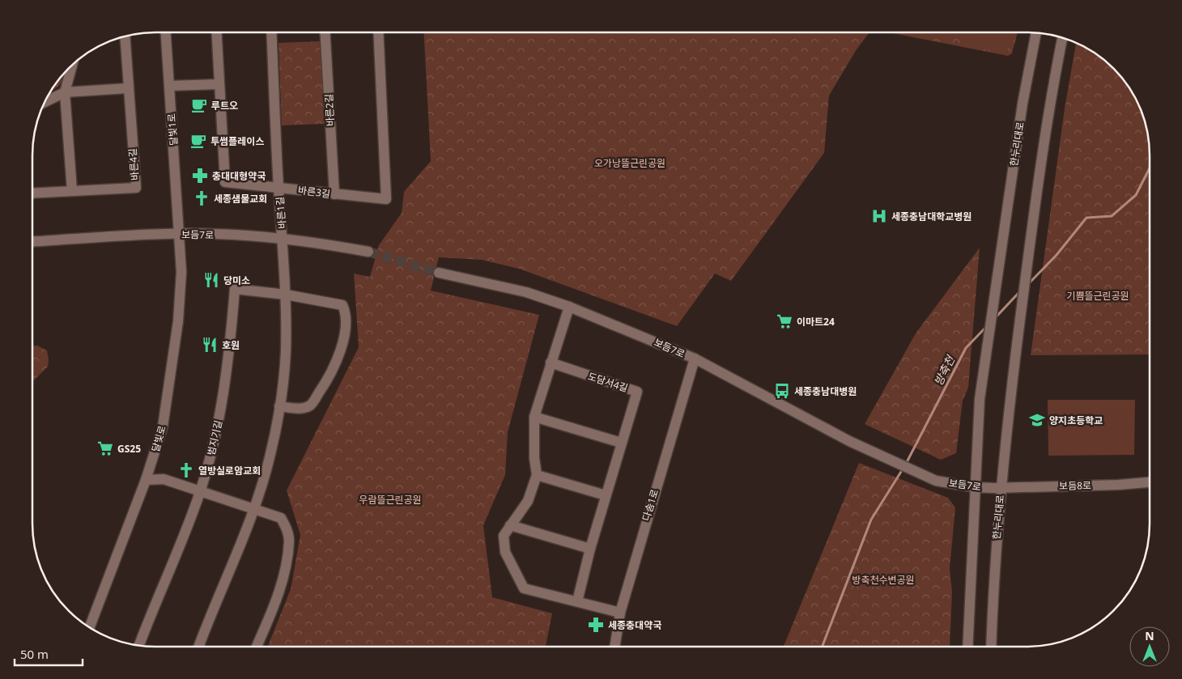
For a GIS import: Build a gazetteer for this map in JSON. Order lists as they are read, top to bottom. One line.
{"streets":{"street":["바른2길","달빛1로","한누리대로","바른4길","바른3길","바른1길","보듬7로","도담서4길","범지기길","달빛로","보듬8로","다솜1로"]},"crossings":[["바른2길","바른3길"],["달빛1로","보듬7로"],["달빛1로","달빛로"],["한누리대로","보듬7로"],["한누리대로","보듬8로"],["바른3길","바른1길"],["바른1길","보듬7로"],["보듬7로","달빛로"],["보듬7로","보듬8로"],["보듬7로","다솜1로"]],"water":["방축천"],"parks":["오가낭뜰근린공원","기쁨뜰근린공원","우람뜰근린공원","방축천수변공원"],"places":{"cafe":["루트오","투썸플레이스"],"pharmacy":["충대대형약국","세종충대약국"],"church":["세종샘물교회","열방실로암교회"],"hospital":["세종충남대학교병원"],"restaurant":["당미소","호원"],"supermarket":["이마트24","GS25"],"bus stop":["세종충남대병원"],"school or university":["양지초등학교"]},"scale_bar":"50 m","north":"top"}
